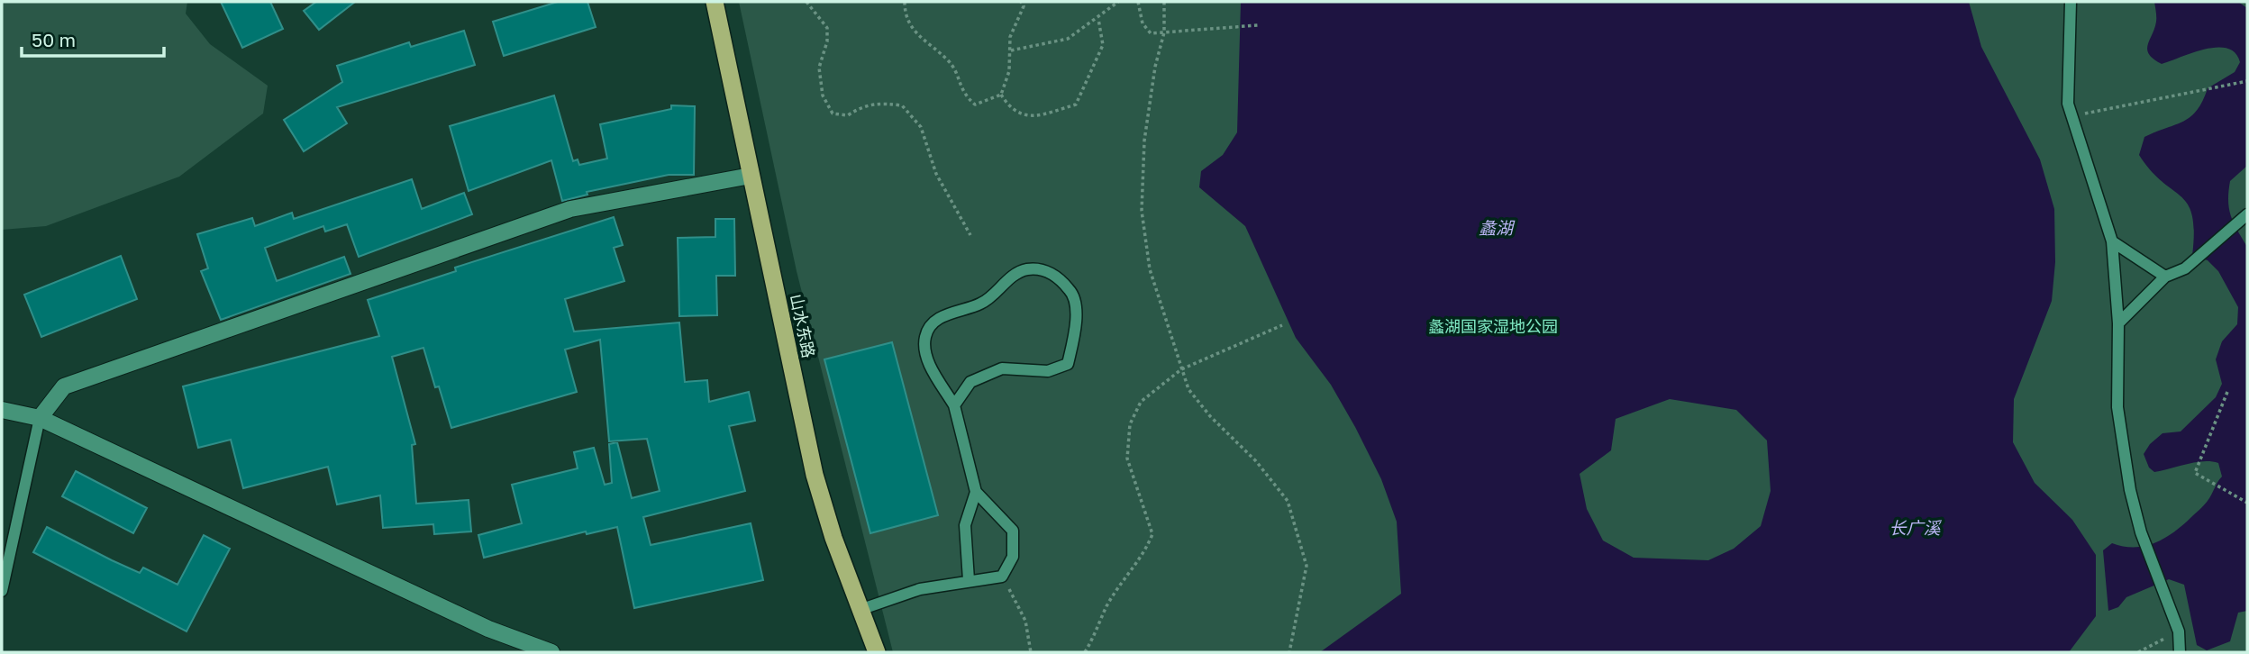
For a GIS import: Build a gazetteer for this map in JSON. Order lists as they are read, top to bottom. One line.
{"streets":{"highway":["山水东路"]},"water":["蠡湖","长广溪"],"parks":["蠡湖国家湿地公园"],"scale_bar":"50 m"}
